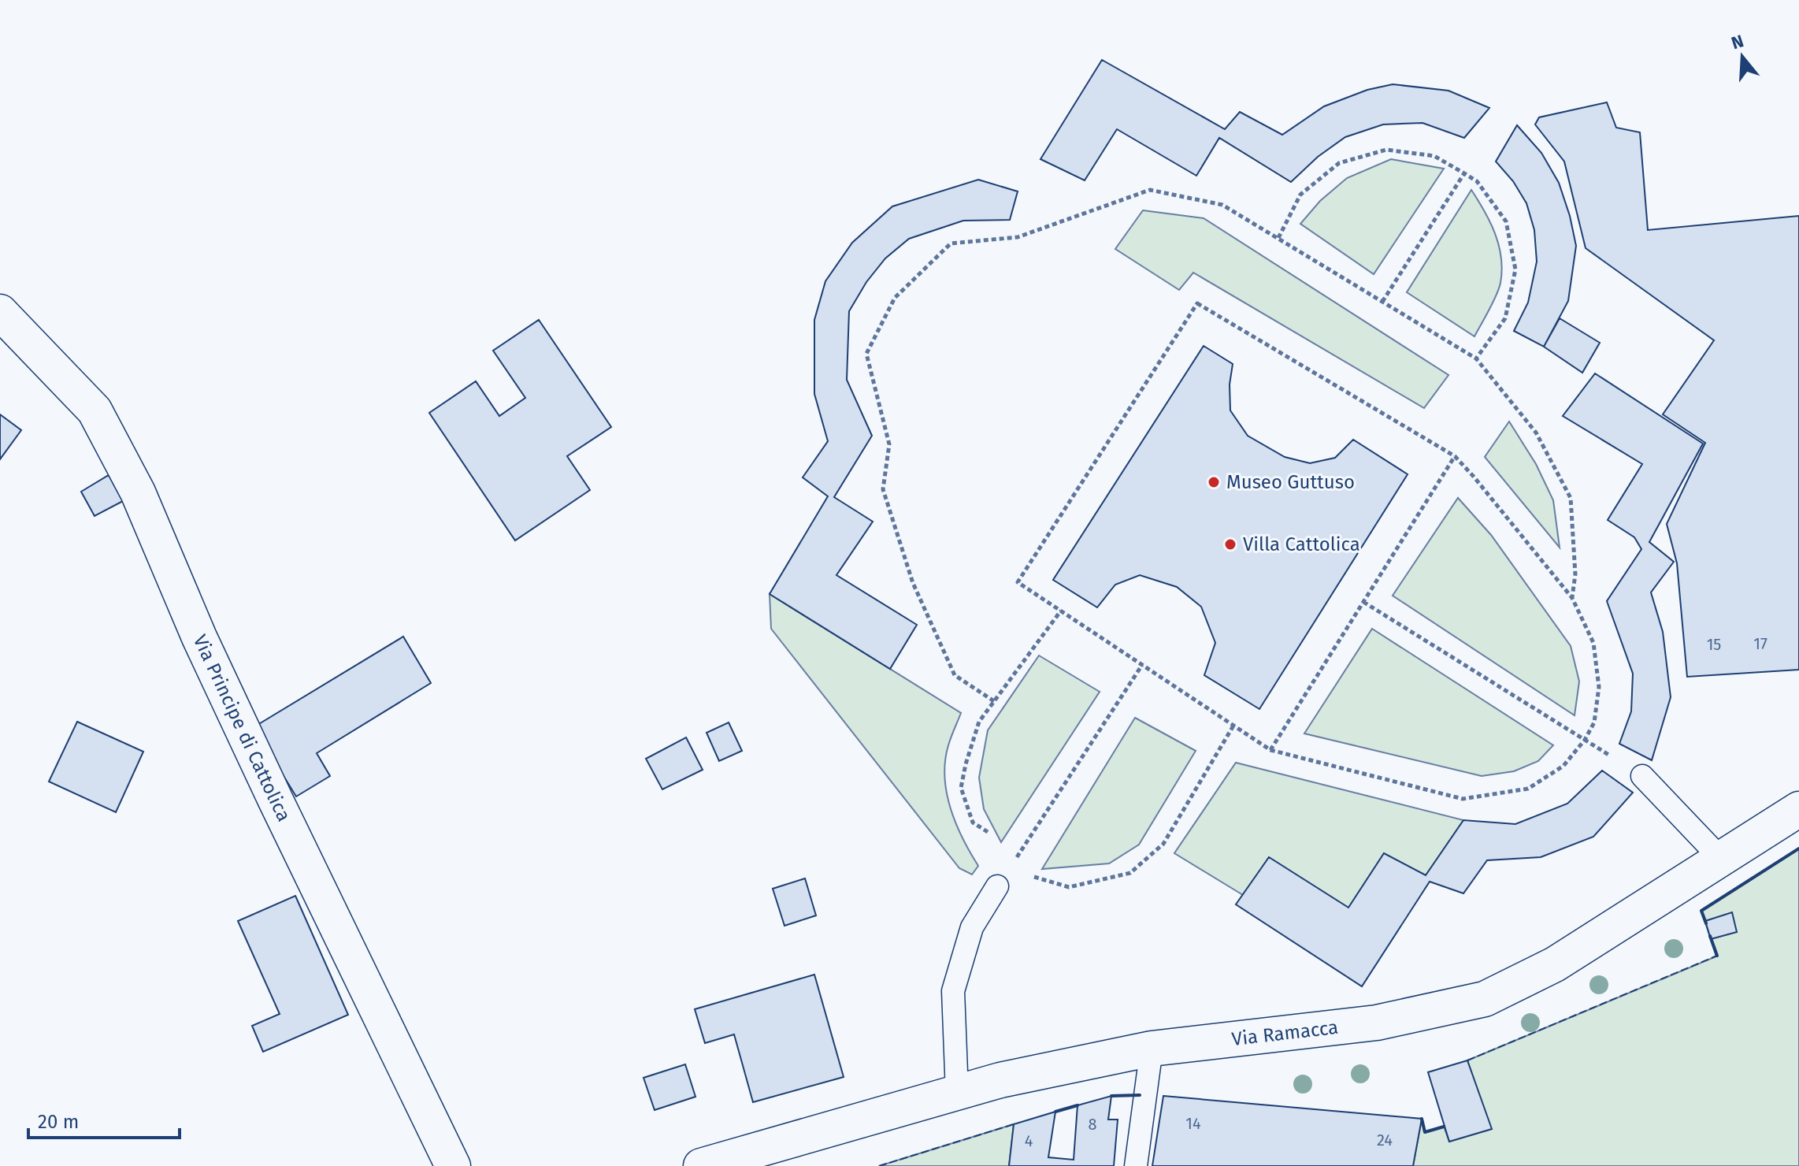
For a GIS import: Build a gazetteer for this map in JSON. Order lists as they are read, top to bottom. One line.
{"streets":{"main road":["Via Principe di Cattolica","Via Ramacca"]},"places":["Museo Guttuso","Villa Cattolica"],"house_numbers":["17","15","14","8","24","4"],"scale_bar":"20 m","north":"top"}
